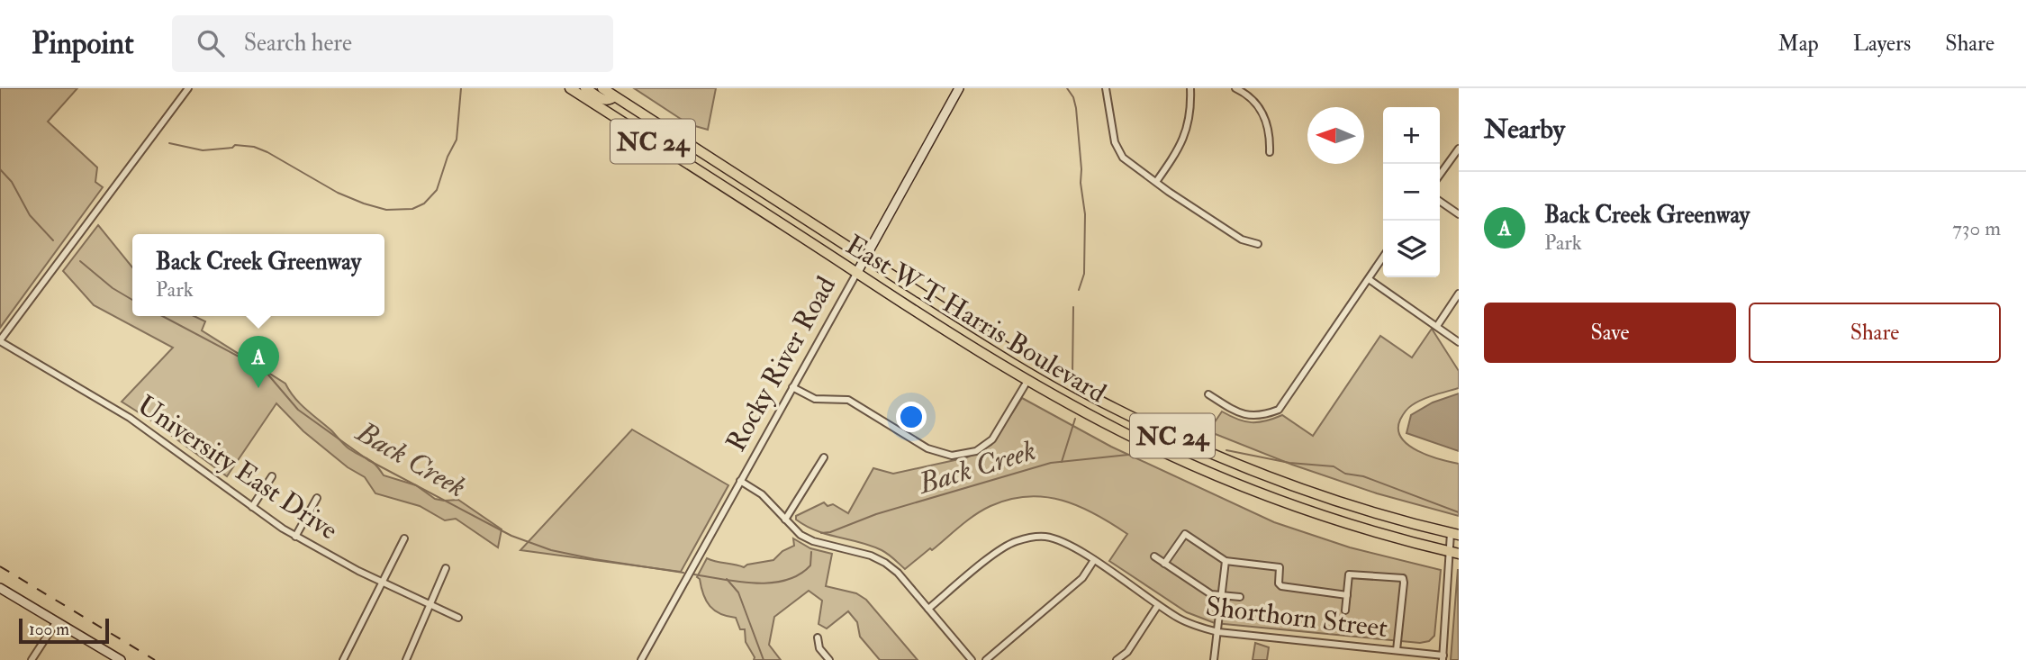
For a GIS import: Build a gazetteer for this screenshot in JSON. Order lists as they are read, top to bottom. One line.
{"streets":{"main road":["NC 24","East W T Harris Boulevard"],"street":["Rocky River Road","University East Drive","Shorthorn Street"]},"crossings":[["East W T Harris Boulevard","Rocky River Road"]],"water":["Back Creek"],"scale_bar":"100 m","north":"left","page":{"header":"Pinpoint","search":"Search here","nav":["Map","Layers","Share"],"heading":"Nearby","map_buttons":["+","−"],"list":[{"mark":"A","name":"Back Creek Greenway","note":"Park","value":"730 m"}],"popup":["Back Creek Greenway","Park"],"buttons":["Save","Share"],"pins":"A","scale":"100 m"}}
